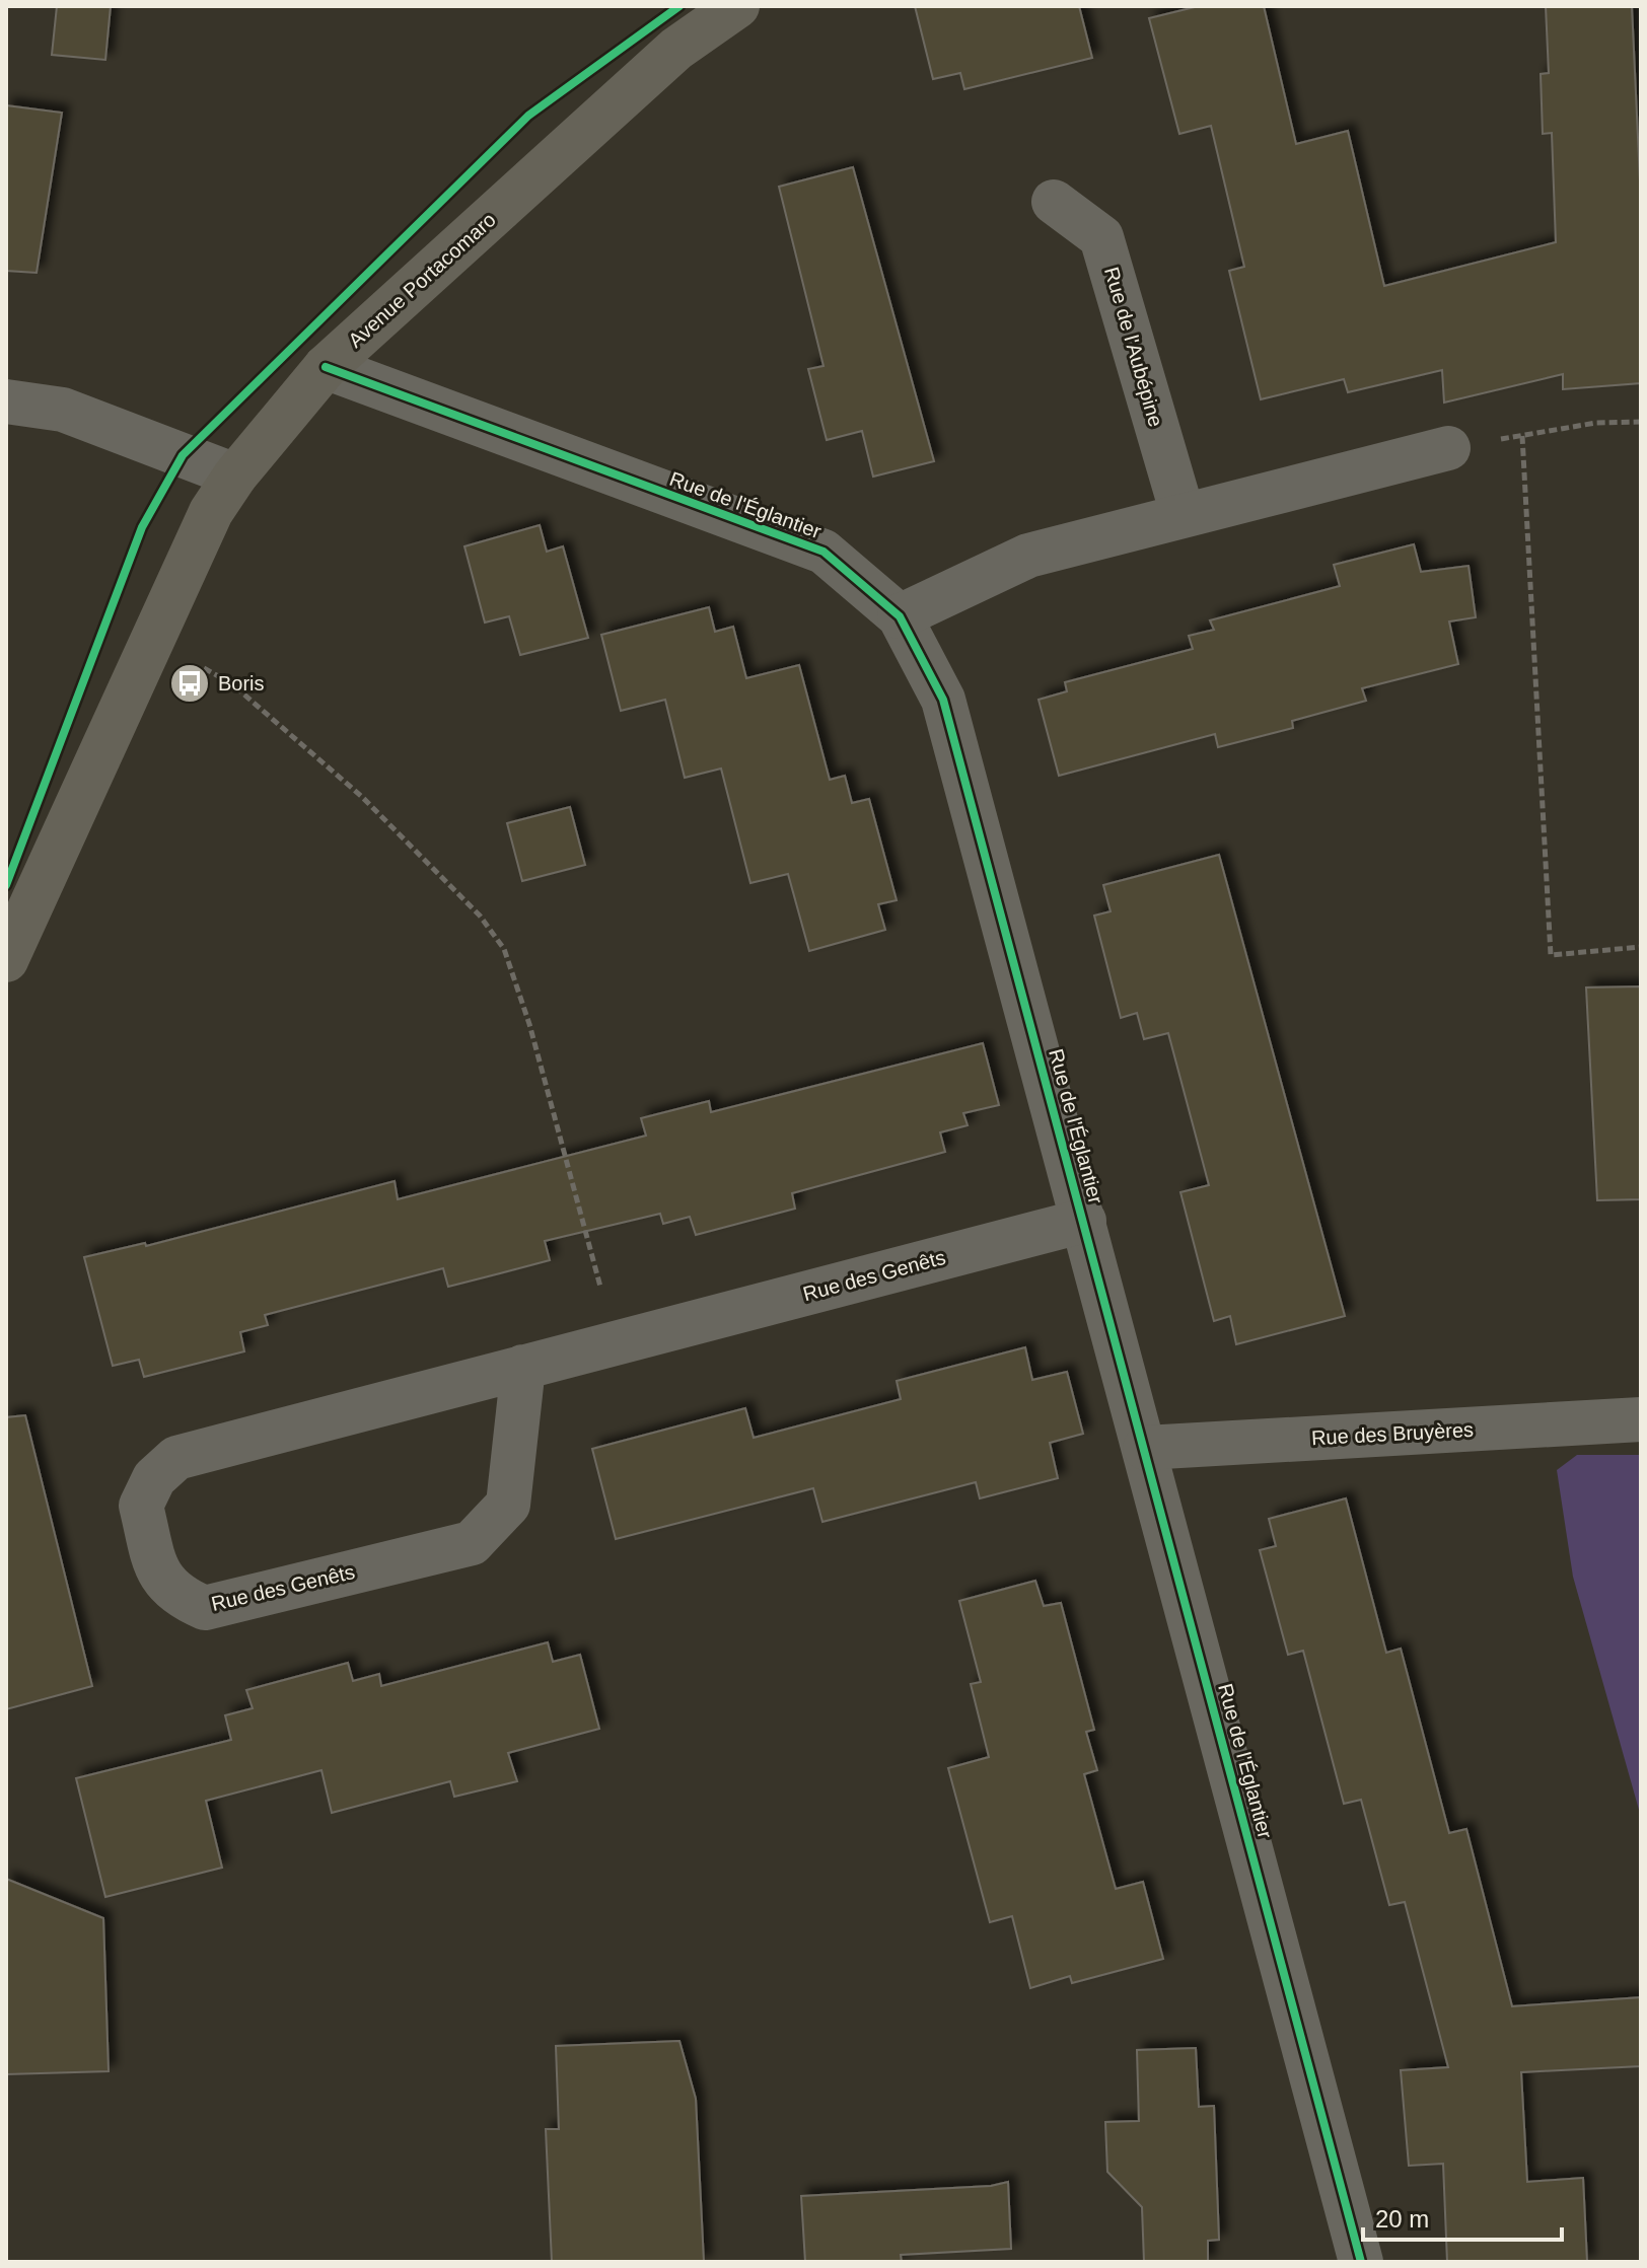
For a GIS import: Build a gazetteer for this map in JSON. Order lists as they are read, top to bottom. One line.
{"streets":{"street":["Avenue Portacomaro","Rue de l'Aubépine","Rue de l'Églantier","Rue des Genêts","Rue des Bruyères"]},"crossings":[["Avenue Portacomaro","Rue de l'Églantier"],["Rue de l'Églantier","Rue des Genêts"],["Rue de l'Églantier","Rue des Bruyères"]],"places":{"bus stop":["Boris"]},"scale_bar":"20 m"}
